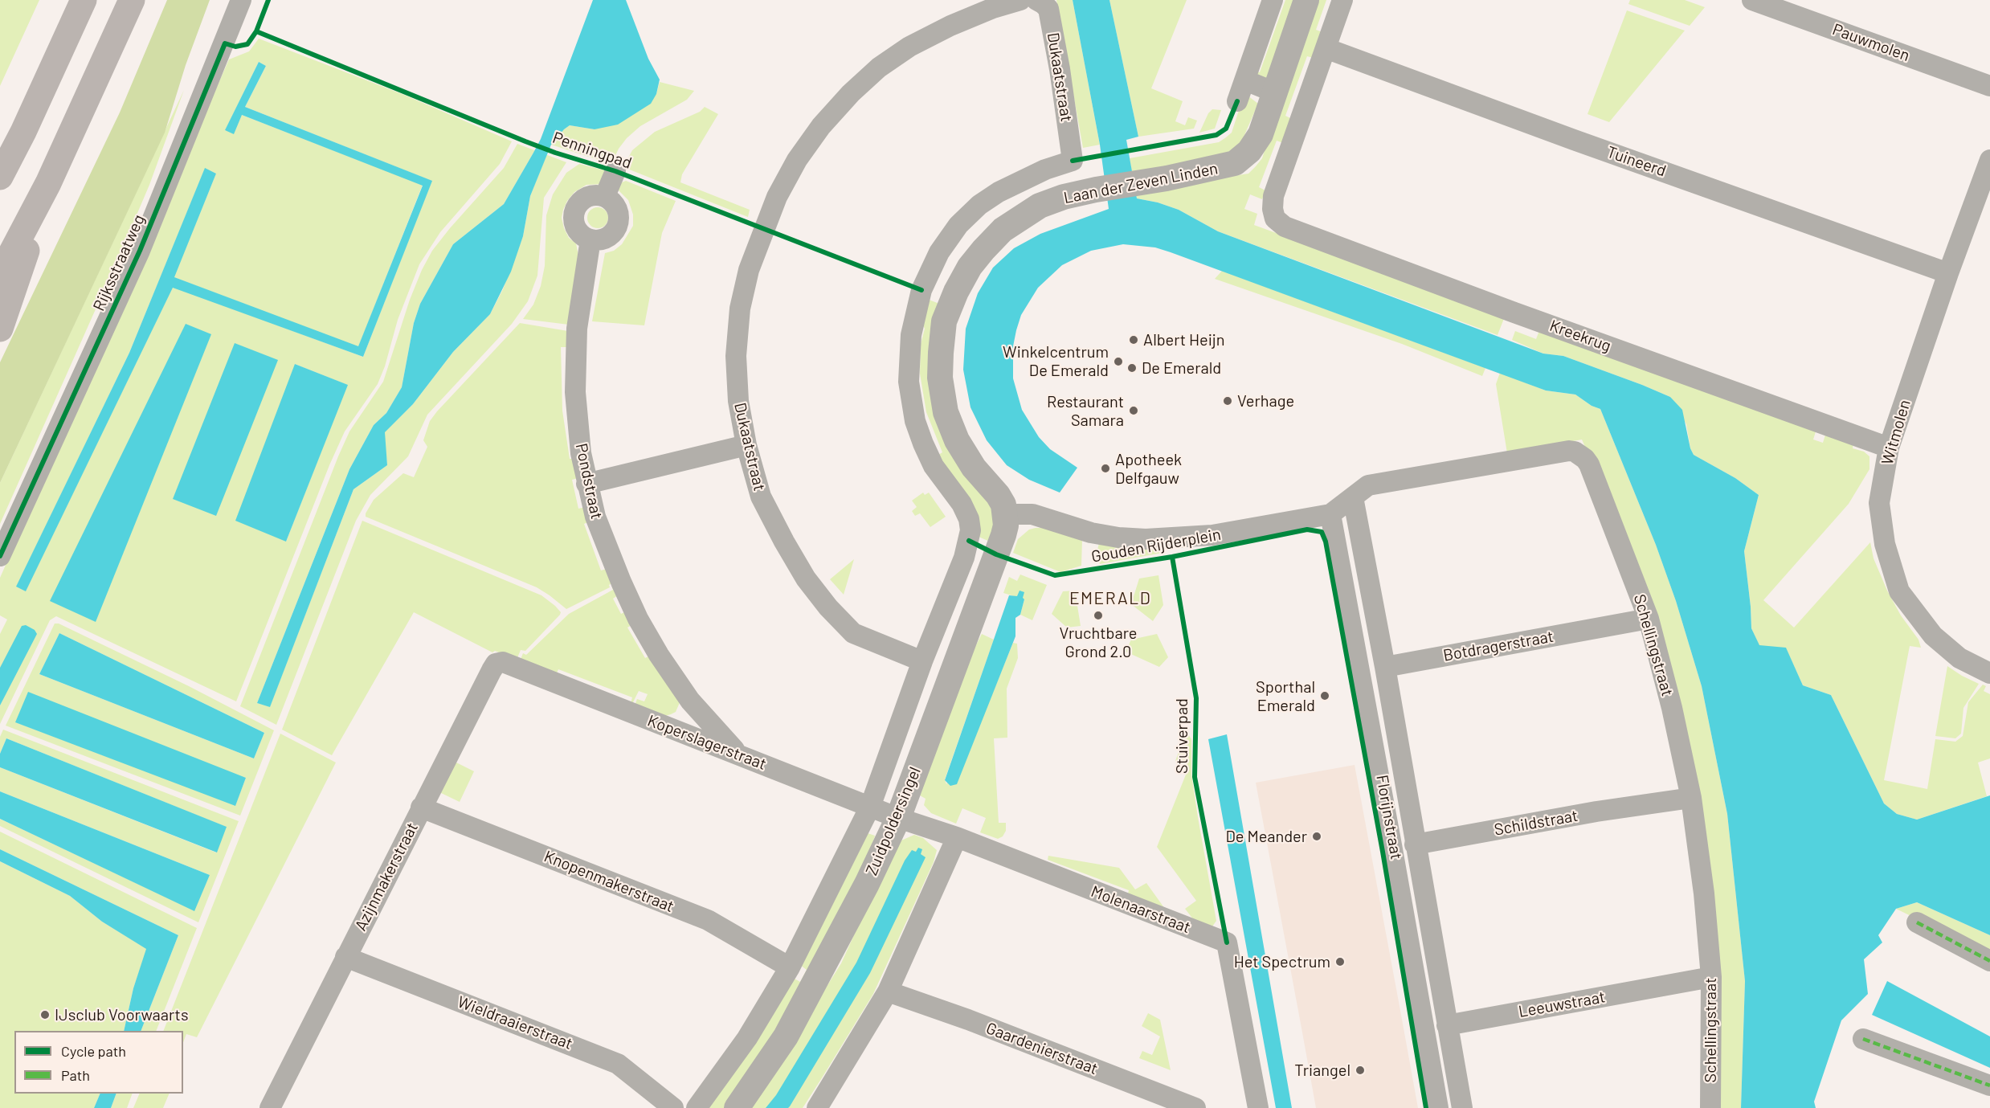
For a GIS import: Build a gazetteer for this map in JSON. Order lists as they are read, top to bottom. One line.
{"streets":{"street":["Pauwmolen","Dukaatstraat","Tuineerd","Laan der Zeven Linden","Rijksstraatweg","Kreekrug","Witmolen","Pondstraat","Gouden Rijderplein","Schellingstraat","Botdragerstraat","Koperslagerstraat","Florijnstraat","Zuidpoldersingel","Schildstraat","Azijnmakerstraat","Knopenmakerstraat","Molenaarstraat","Leeuwstraat","Wieldraaierstraat","Gaardenierstraat"],"cycle path":["Penningpad","Stuiverpad"]},"crossings":[["Dukaatstraat","Laan der Zeven Linden"],["Dukaatstraat","Zuidpoldersingel"],["Tuineerd","Kreekrug"],["Tuineerd","Witmolen"],["Laan der Zeven Linden","Gouden Rijderplein"],["Laan der Zeven Linden","Zuidpoldersingel"],["Kreekrug","Witmolen"],["Pondstraat","Koperslagerstraat"],["Gouden Rijderplein","Schellingstraat"],["Gouden Rijderplein","Florijnstraat"],["Gouden Rijderplein","Zuidpoldersingel"],["Schellingstraat","Botdragerstraat"],["Schellingstraat","Florijnstraat"],["Schellingstraat","Schildstraat"],["Schellingstraat","Leeuwstraat"],["Botdragerstraat","Florijnstraat"],["Koperslagerstraat","Zuidpoldersingel"],["Koperslagerstraat","Azijnmakerstraat"],["Koperslagerstraat","Molenaarstraat"],["Florijnstraat","Schildstraat"],["Florijnstraat","Leeuwstraat"],["Zuidpoldersingel","Knopenmakerstraat"],["Zuidpoldersingel","Molenaarstraat"],["Azijnmakerstraat","Knopenmakerstraat"],["Azijnmakerstraat","Wieldraaierstraat"]],"districts":["EMERALD"],"places":["Albert Heijn","Winkelcentrum De Emerald","De Emerald","Verhage","Restaurant Samara","Apotheek Delfgauw","Vruchtbare Grond 2.0","Sporthal Emerald","De Meander","Het Spectrum","IJsclub Voorwaarts","Triangel"],"legend":["Cycle path","Path"]}
